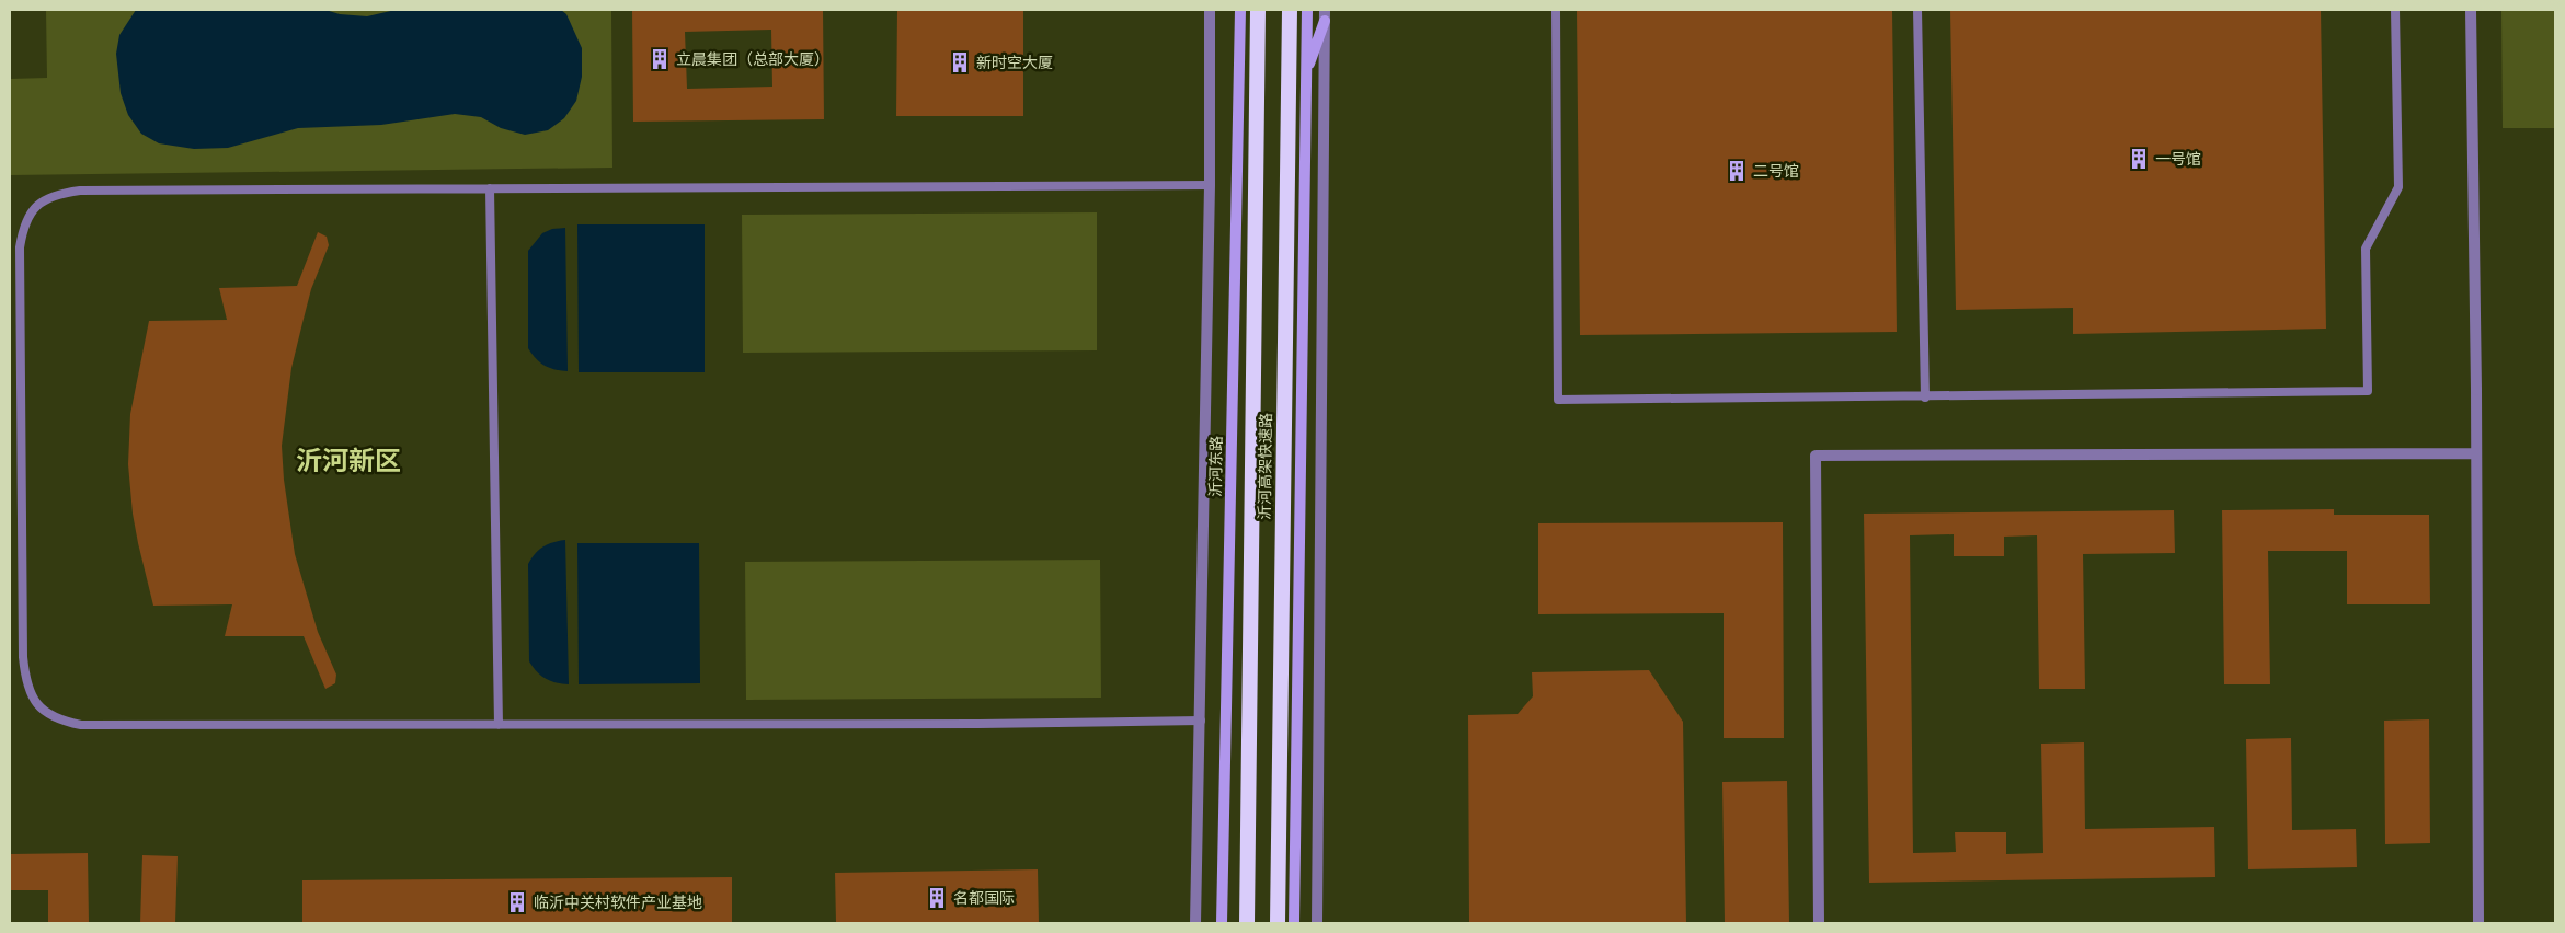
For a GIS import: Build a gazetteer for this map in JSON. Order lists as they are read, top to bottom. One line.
{"streets":{"highway":["沂河高架快速路"],"main road":["沂河东路"]},"districts":["沂河新区"],"places":{"building":["立晨集团（总部大厦）","新时空大厦","一号馆","二号馆","名都国际","临沂中关村软件产业基地"]}}
